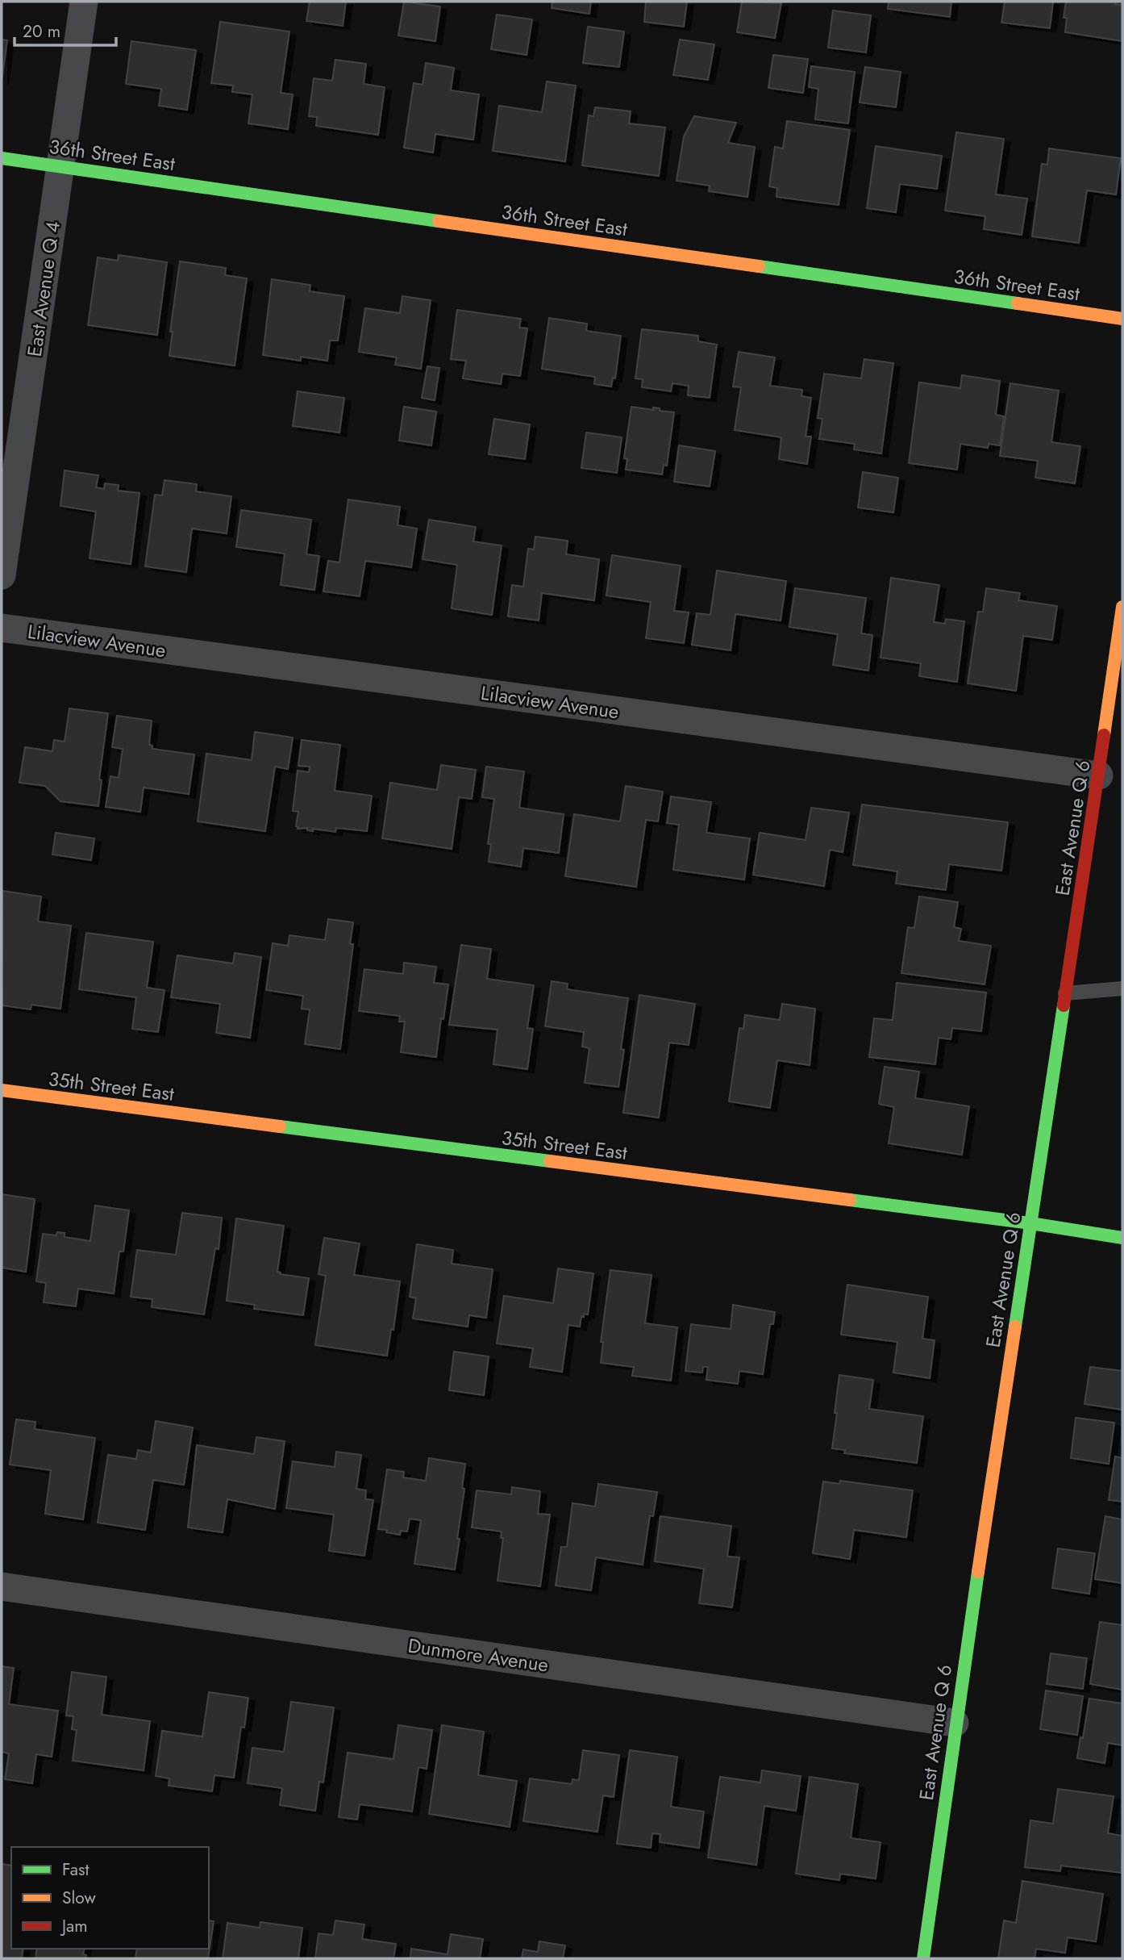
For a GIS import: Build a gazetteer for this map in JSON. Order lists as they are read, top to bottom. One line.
{"streets":{"street":["36th Street East","East Avenue Q 4","Lilacview Avenue","East Avenue Q 6","35th Street East","Dunmore Avenue"]},"crossings":[["36th Street East","East Avenue Q 4"],["Lilacview Avenue","East Avenue Q 6"],["East Avenue Q 6","35th Street East"],["East Avenue Q 6","Dunmore Avenue"]],"legend":["Fast","Slow","Jam"],"scale_bar":"20 m"}
